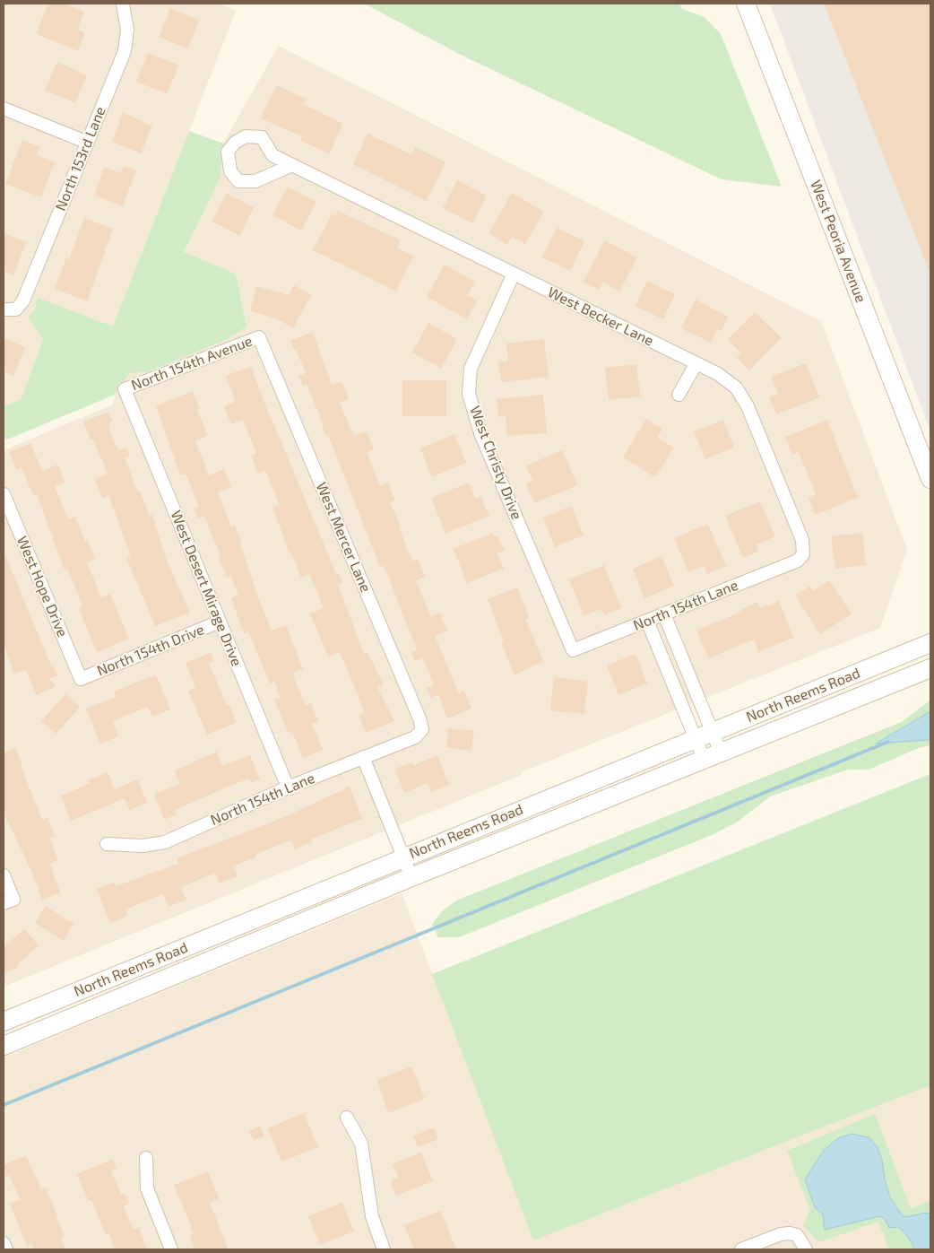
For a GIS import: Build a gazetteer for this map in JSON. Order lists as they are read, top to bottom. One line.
{"streets":{"main road":["West Peoria Avenue","North Reems Road"],"street":["North 153rd Lane","West Becker Lane","North 154th Avenue","West Christy Drive","West Mercer Lane","West Hope Drive","West Desert Mirage Drive","North 154th Lane","North 154th Drive"]},"crossings":[["West Becker Lane","West Christy Drive"],["West Becker Lane","North 154th Lane"],["North 154th Avenue","West Mercer Lane"],["North 154th Avenue","West Desert Mirage Drive"],["West Christy Drive","North 154th Lane"],["West Mercer Lane","North 154th Lane"],["West Hope Drive","North 154th Drive"],["West Desert Mirage Drive","North 154th Lane"],["West Desert Mirage Drive","North 154th Drive"]]}
